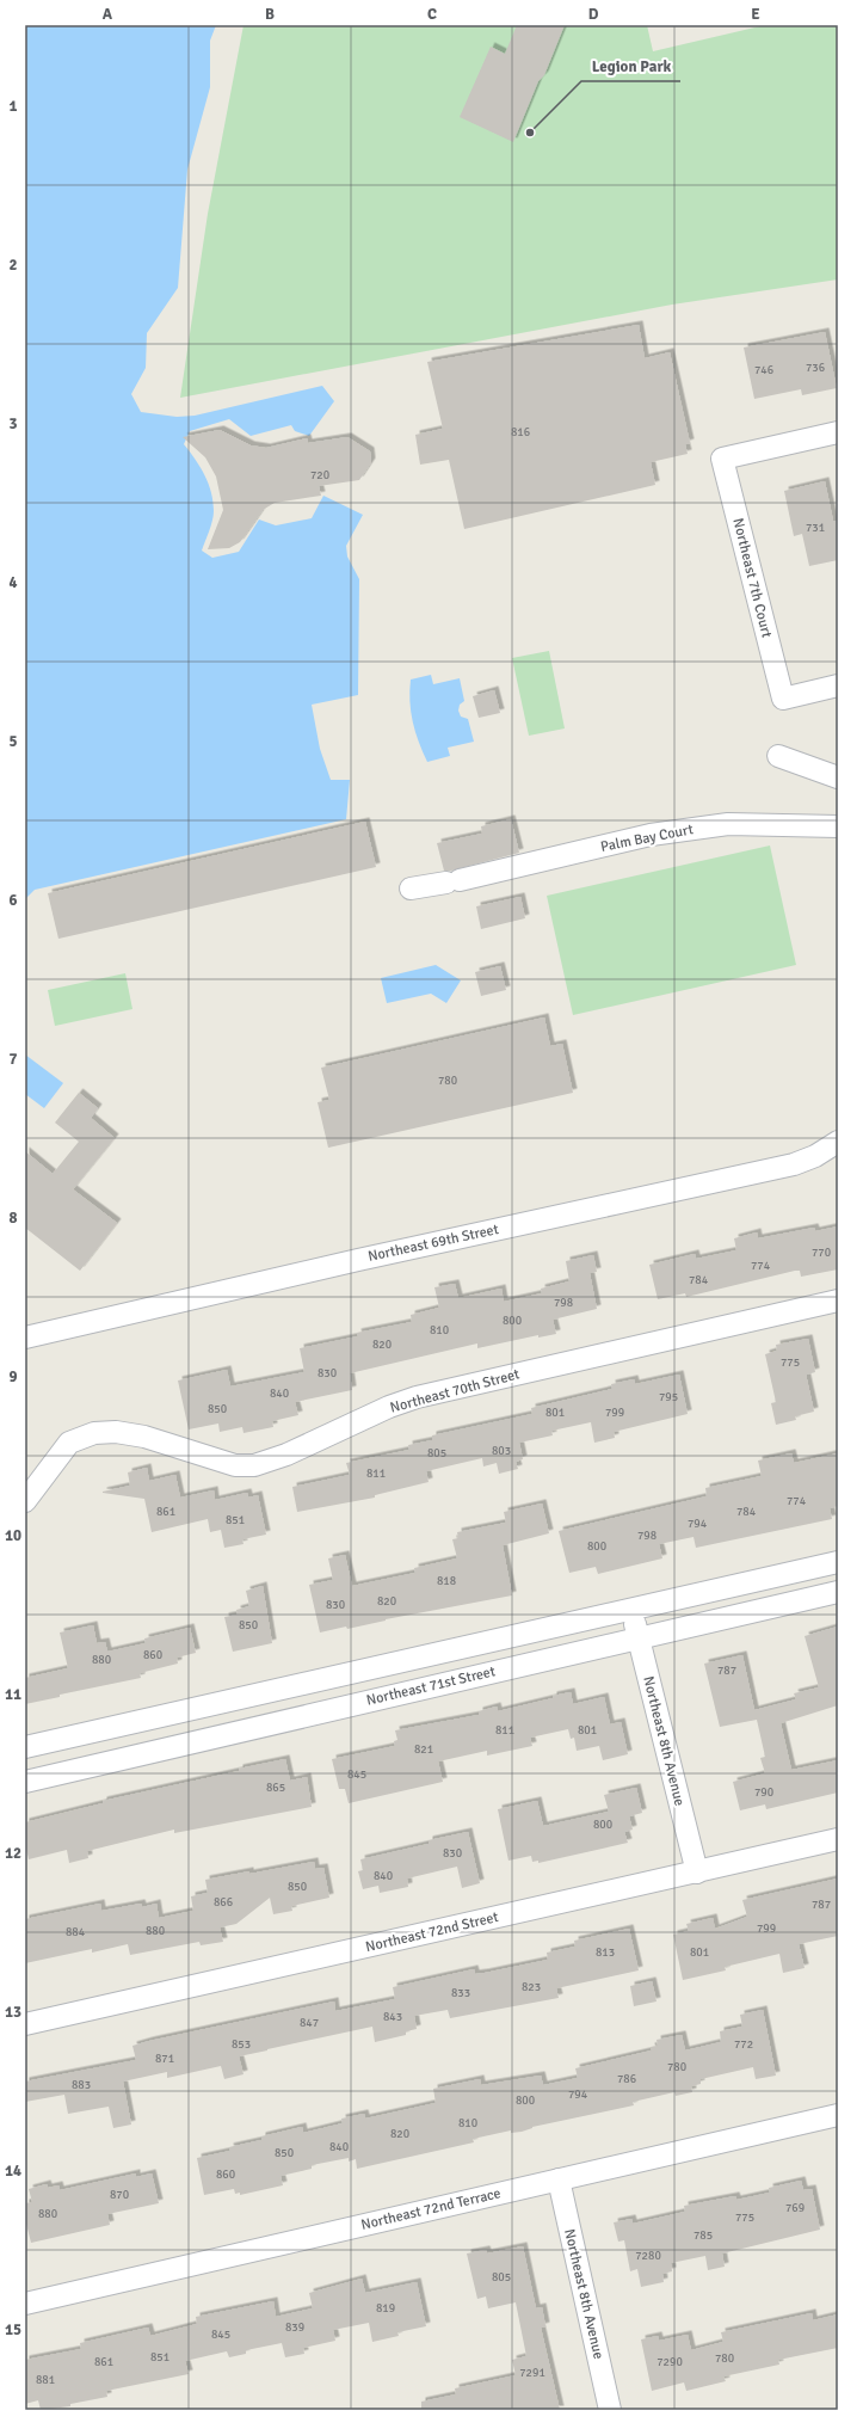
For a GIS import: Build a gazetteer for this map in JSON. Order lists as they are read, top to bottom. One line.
{"streets":{"street":["Northeast 7th Court","Palm Bay Court","Northeast 69th Street","Northeast 70th Street","Northeast 71st Street","Northeast 8th Avenue","Northeast 72nd Street","Northeast 72nd Terrace"]},"crossings":[["Northeast 71st Street","Northeast 8th Avenue"],["Northeast 8th Avenue","Northeast 72nd Street"],["Northeast 8th Avenue","Northeast 72nd Terrace"]],"places":["Legion Park"],"house_numbers":["736","746","816","720","731","780","770","774","784","798","800","810","820","775","830","840","795","850","801","799","803","805","811","774","861","784","851","794","798","800","818","820","830","850","860","880","787","811","801","821","845","865","790","800","830","840","850","866","787","799","880","884","813","801","823","833","843","847","853","772","871","780","786","883","794","800","810","820","840","850","860","870","769","880","775","785","7280","805","819","839","845","851","780","861","7290","7291","881"],"grid":{"columns":["A","B","C","D","E"],"rows":["1","2","3","4","5","6","7","8","9","10","11","12","13","14","15"]}}
